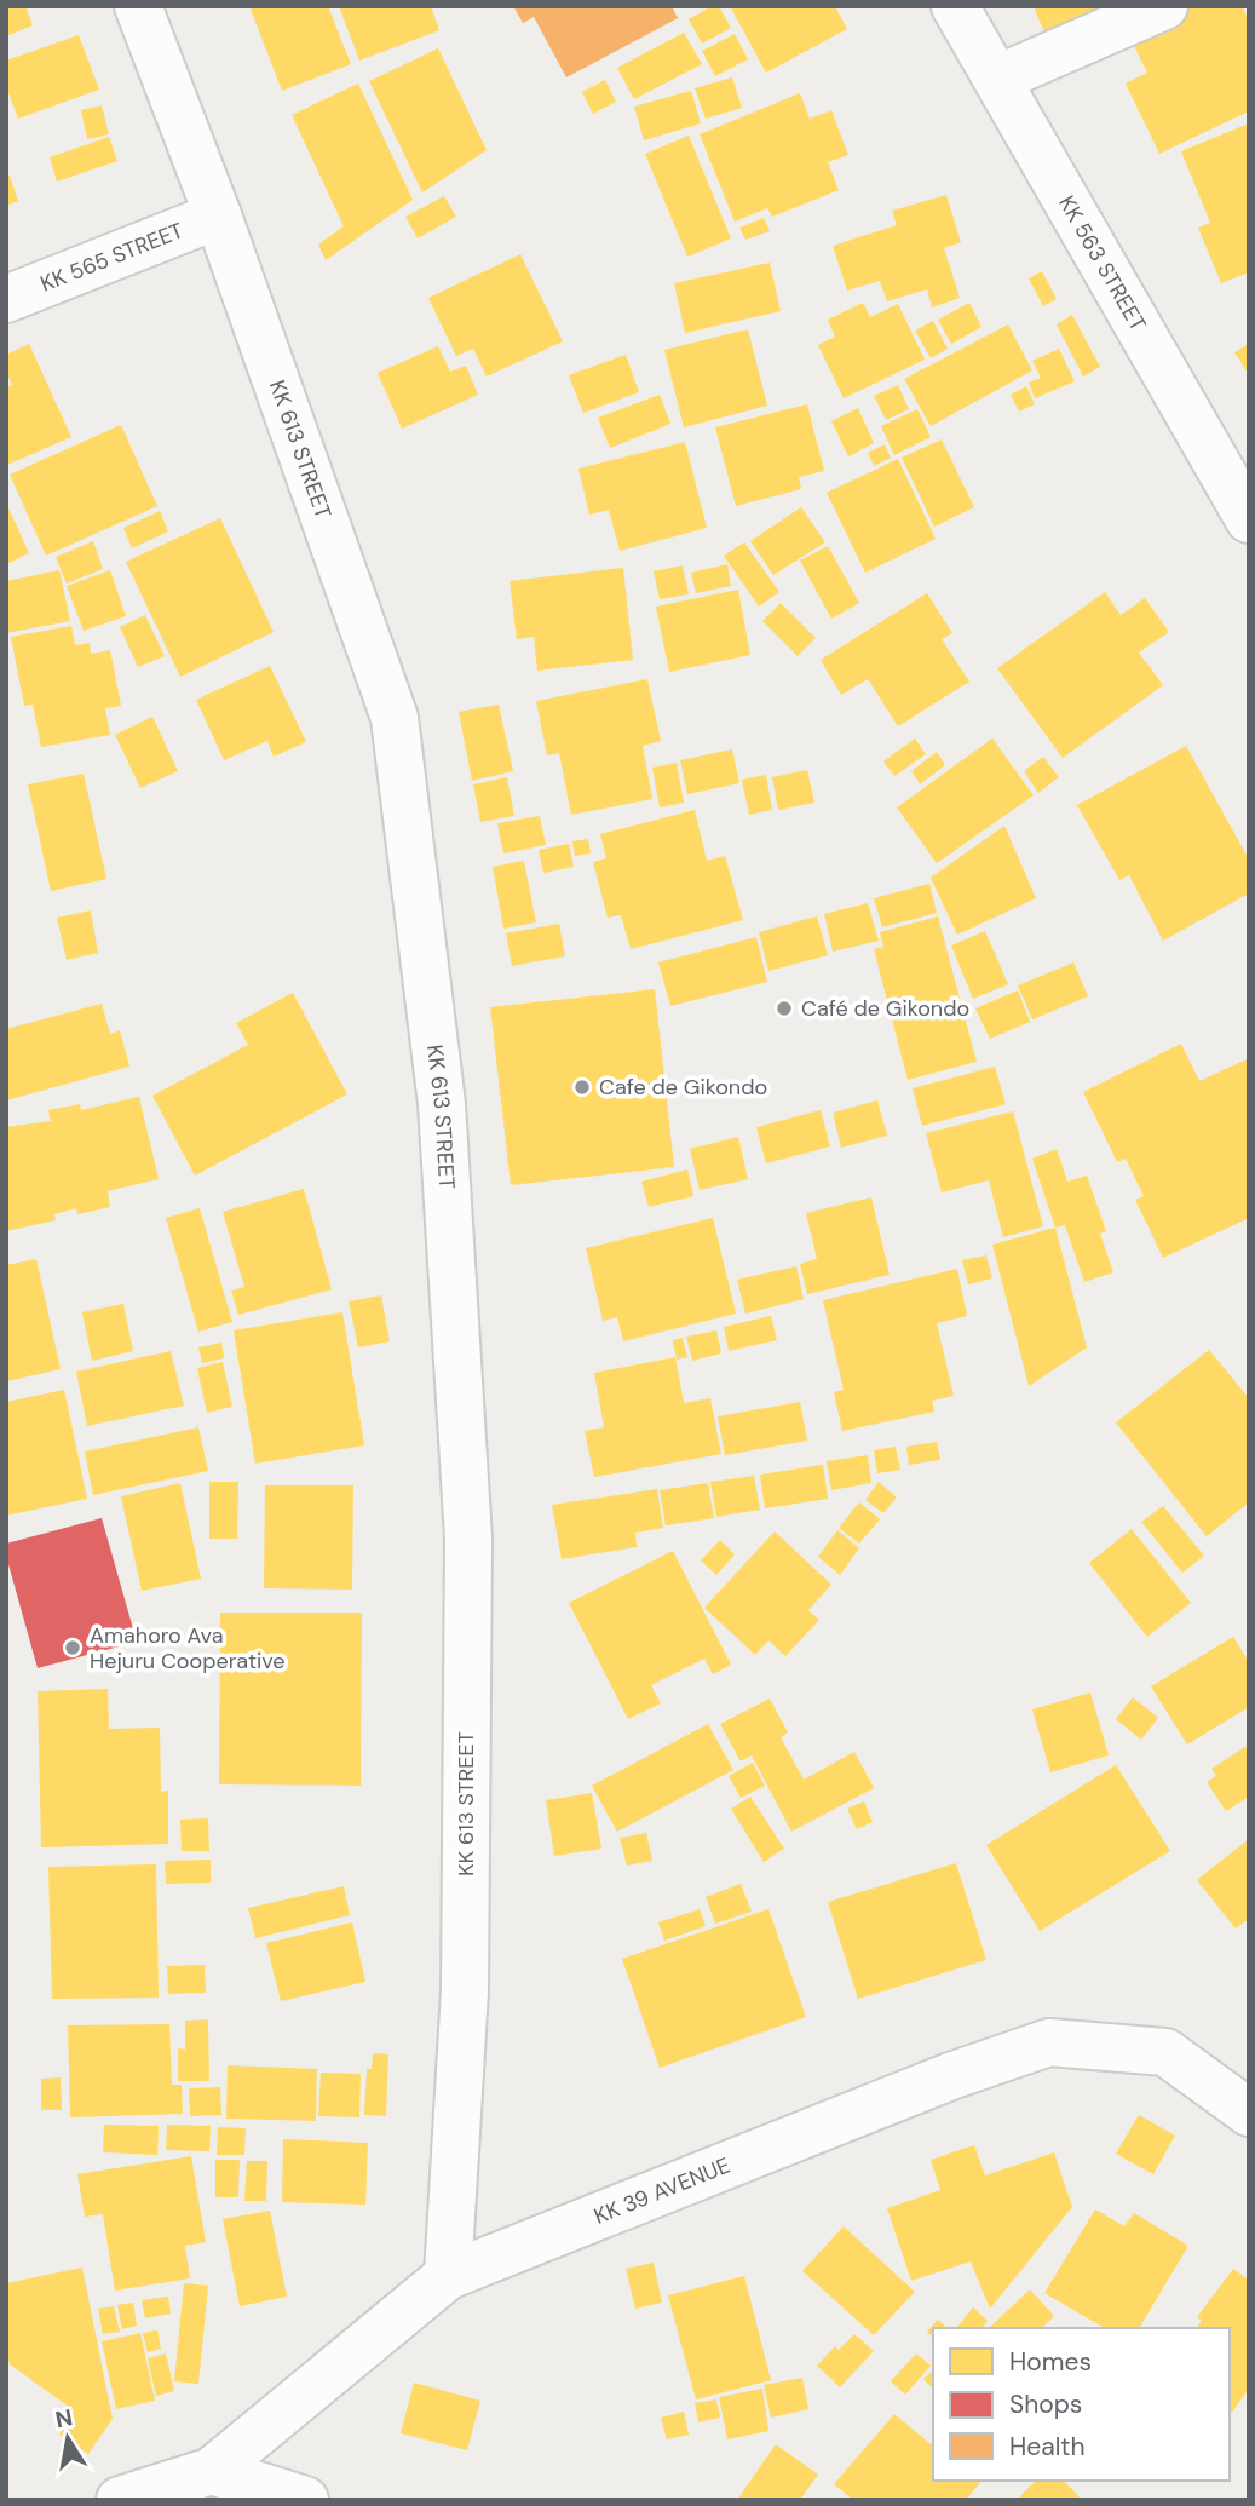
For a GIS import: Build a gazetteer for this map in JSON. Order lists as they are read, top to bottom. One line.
{"streets":{"street":["KK 565 STREET","KK 563 STREET","KK 613 STREET","KK 39 AVENUE"]},"crossings":[["KK 565 STREET","KK 613 STREET"],["KK 613 STREET","KK 39 AVENUE"]],"places":["Café de Gikondo","Cafe de Gikondo","Amahoro Ava Hejuru Cooperative"],"legend":["Homes","Shops","Health"],"north":"top"}
